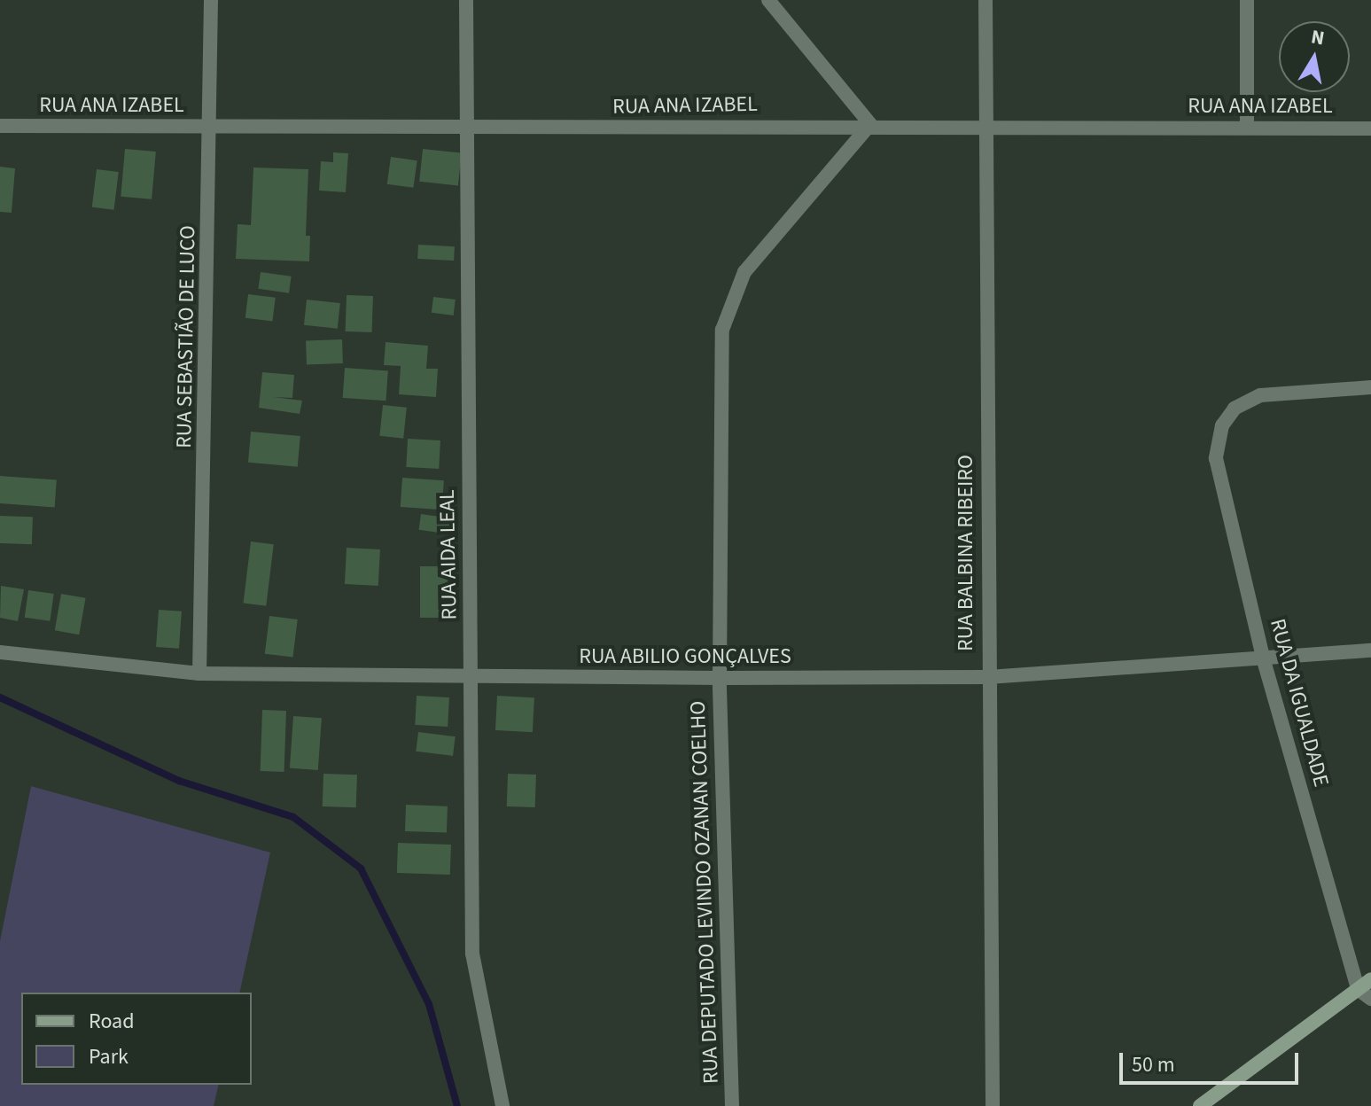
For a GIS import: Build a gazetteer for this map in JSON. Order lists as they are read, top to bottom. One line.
{"streets":{"street":["RUA ANA IZABEL","RUA SEBASTIÃO DE LUCO","RUA BALBINA RIBEIRO","RUA AIDA LEAL","RUA ABILIO GONÇALVES","RUA DA IGUALDADE","RUA DEPUTADO LEVINDO OZANAN COELHO"]},"crossings":[["RUA ANA IZABEL","RUA SEBASTIÃO DE LUCO"],["RUA ANA IZABEL","RUA BALBINA RIBEIRO"],["RUA ANA IZABEL","RUA AIDA LEAL"],["RUA ANA IZABEL","RUA DEPUTADO LEVINDO OZANAN COELHO"],["RUA SEBASTIÃO DE LUCO","RUA ABILIO GONÇALVES"],["RUA BALBINA RIBEIRO","RUA ABILIO GONÇALVES"],["RUA AIDA LEAL","RUA ABILIO GONÇALVES"],["RUA ABILIO GONÇALVES","RUA DA IGUALDADE"],["RUA ABILIO GONÇALVES","RUA DEPUTADO LEVINDO OZANAN COELHO"]],"legend":["Road","Park"],"scale_bar":"50 m","north":"top"}
